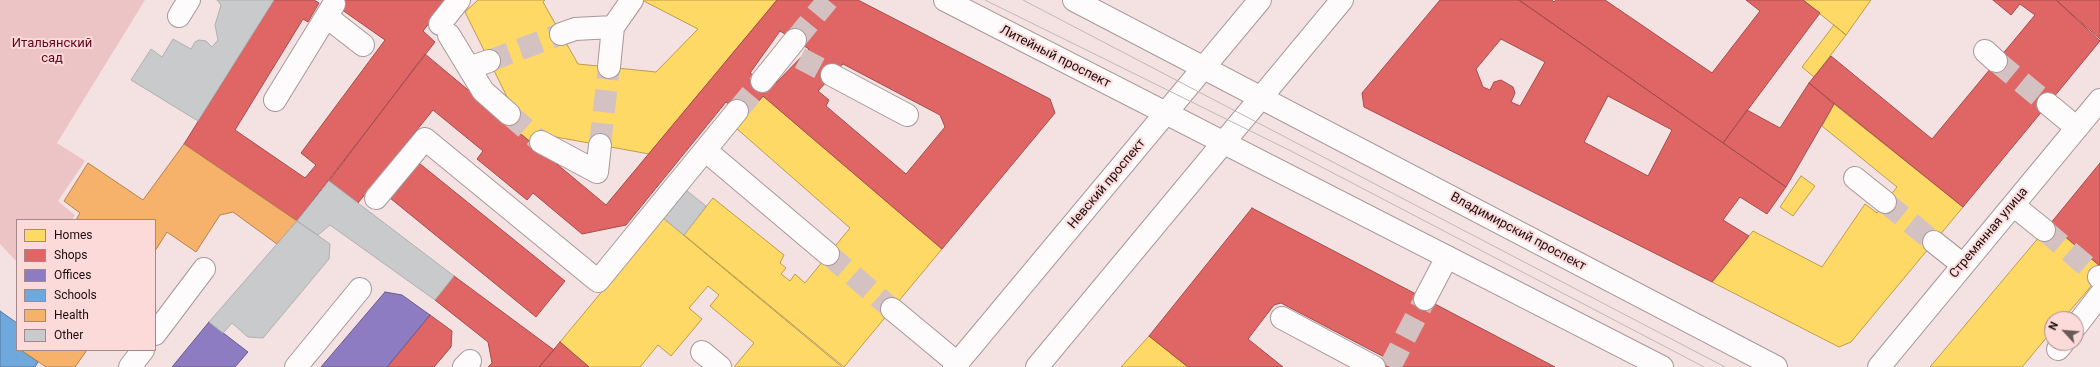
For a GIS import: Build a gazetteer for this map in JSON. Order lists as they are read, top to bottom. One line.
{"streets":{"main road":["Литейный проспект","Невский проспект","Владимирский проспект","Стремянная улица"]},"crossings":[["Литейный проспект","Невский проспект"]],"parks":["Итальянский сад"],"legend":["Homes","Shops","Offices","Schools","Health","Other"],"north":"top left"}
